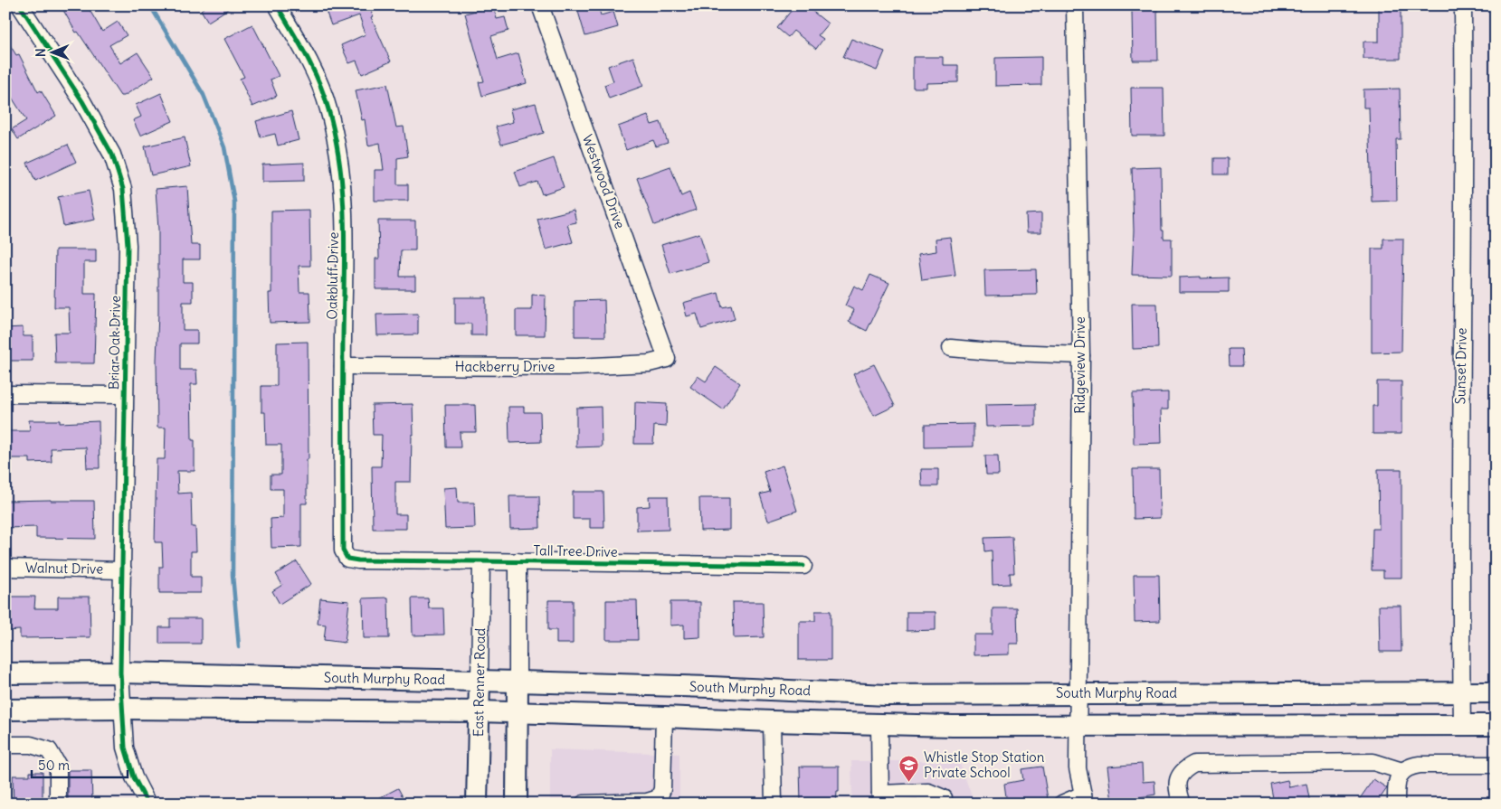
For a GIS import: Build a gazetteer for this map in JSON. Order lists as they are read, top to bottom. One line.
{"streets":{"main road":["South Murphy Road","East Renner Road"],"street":["Westwood Drive","Oakbluff Drive","Briar Oak Drive","Ridgeview Drive","Sunset Drive","Hackberry Drive","Tall Tree Drive","Walnut Drive"]},"crossings":[["Westwood Drive","Hackberry Drive"],["Oakbluff Drive","Hackberry Drive"],["Oakbluff Drive","Tall Tree Drive"],["Briar Oak Drive","Walnut Drive"],["Briar Oak Drive","South Murphy Road"],["Ridgeview Drive","South Murphy Road"],["Sunset Drive","South Murphy Road"],["Tall Tree Drive","East Renner Road"],["South Murphy Road","East Renner Road"]],"places":{"school or university":["Whistle Stop Station Private School"]},"scale_bar":"50 m","north":"left"}
